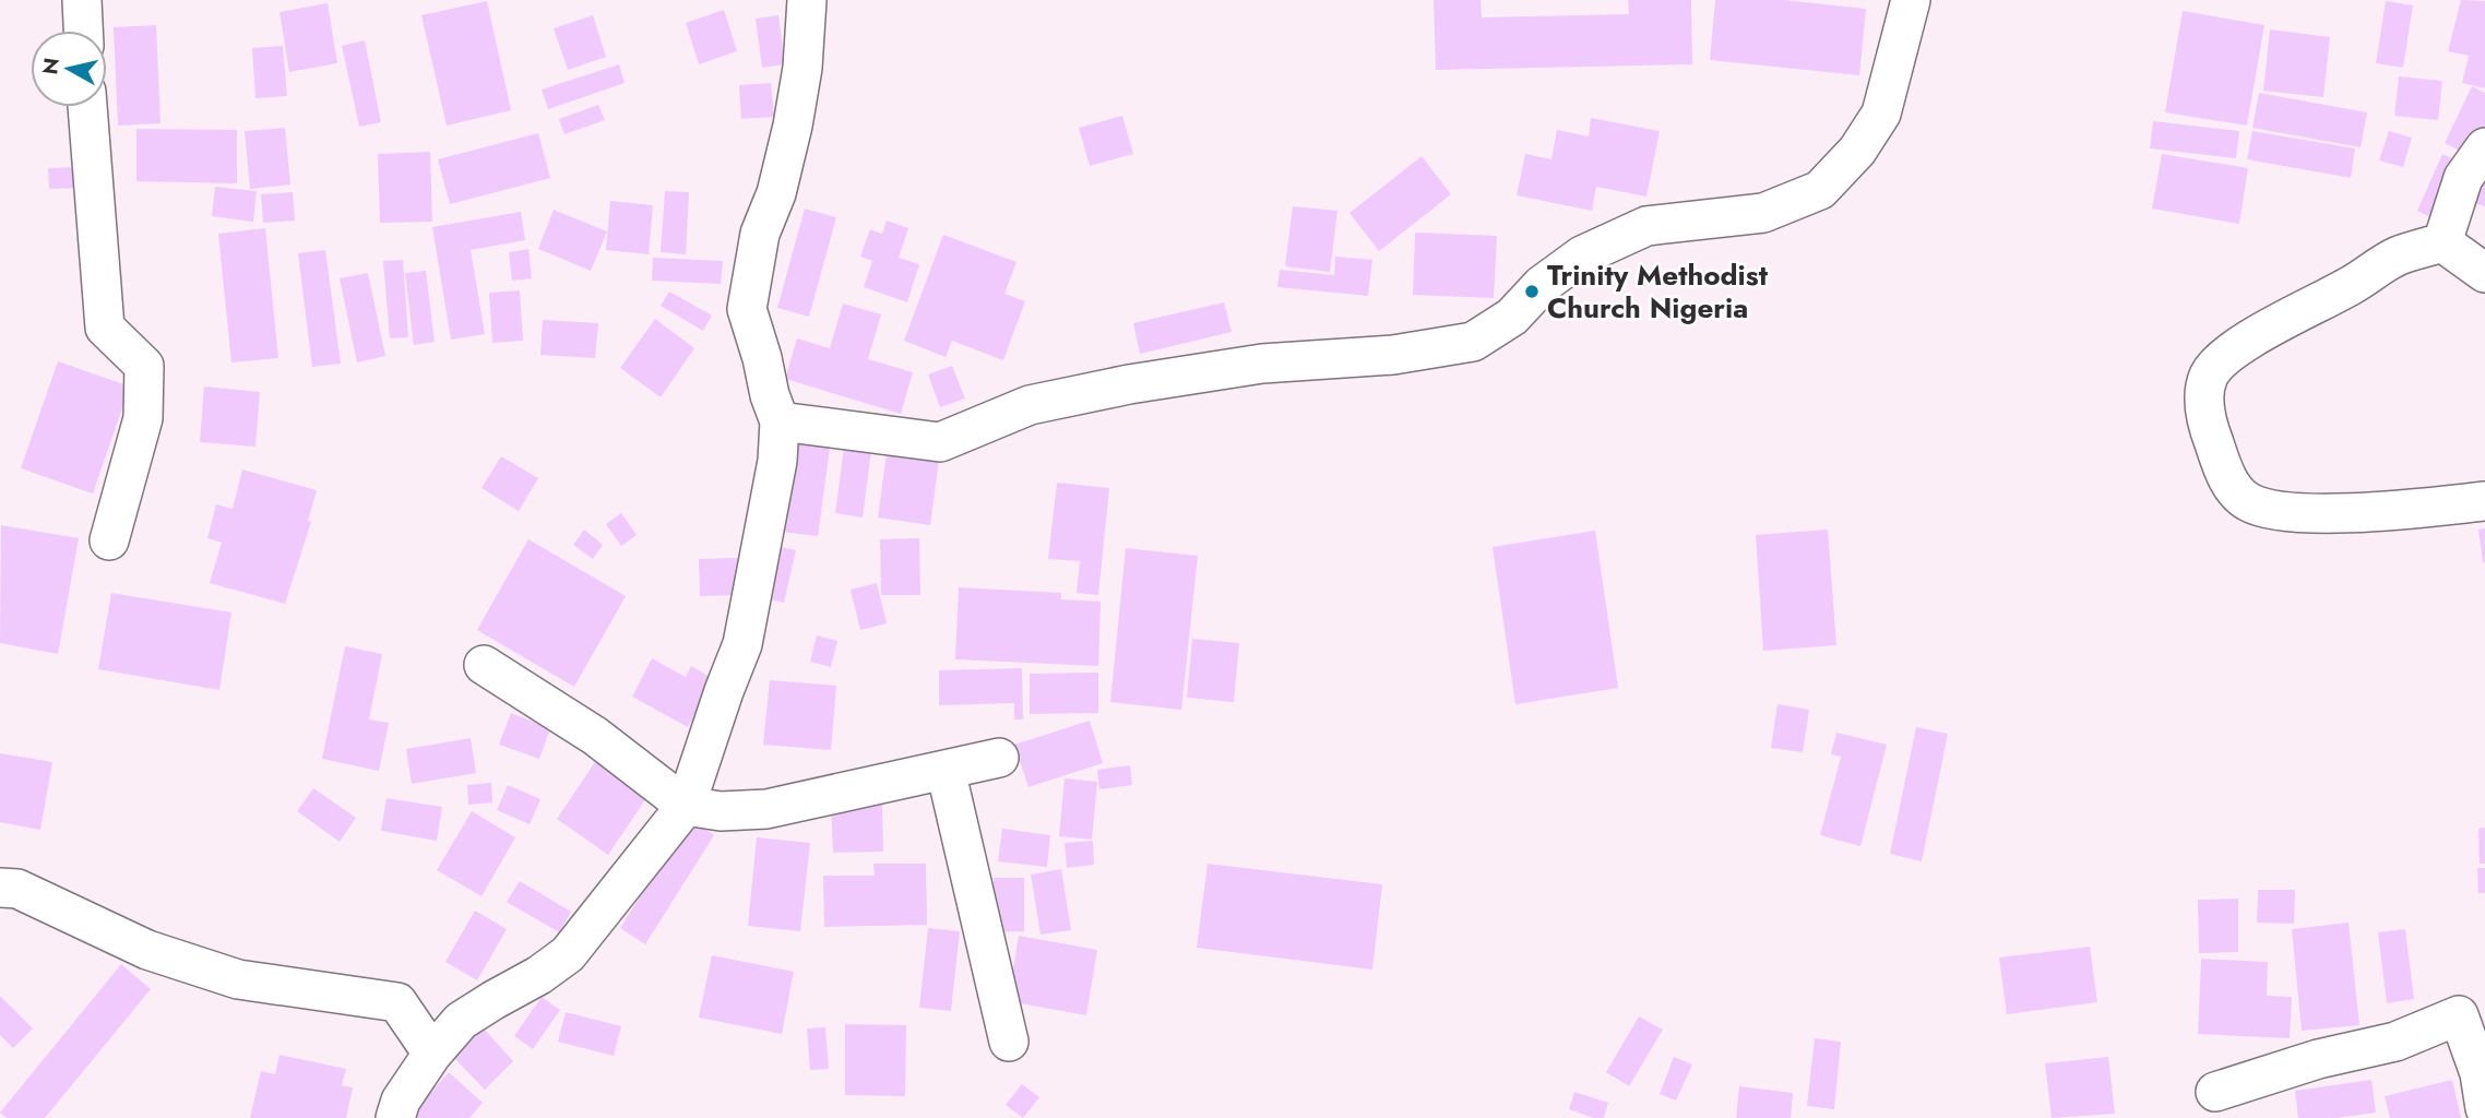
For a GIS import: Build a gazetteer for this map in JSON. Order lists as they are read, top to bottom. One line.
{"places":["Trinity Methodist Church Nigeria"],"north":"left"}
